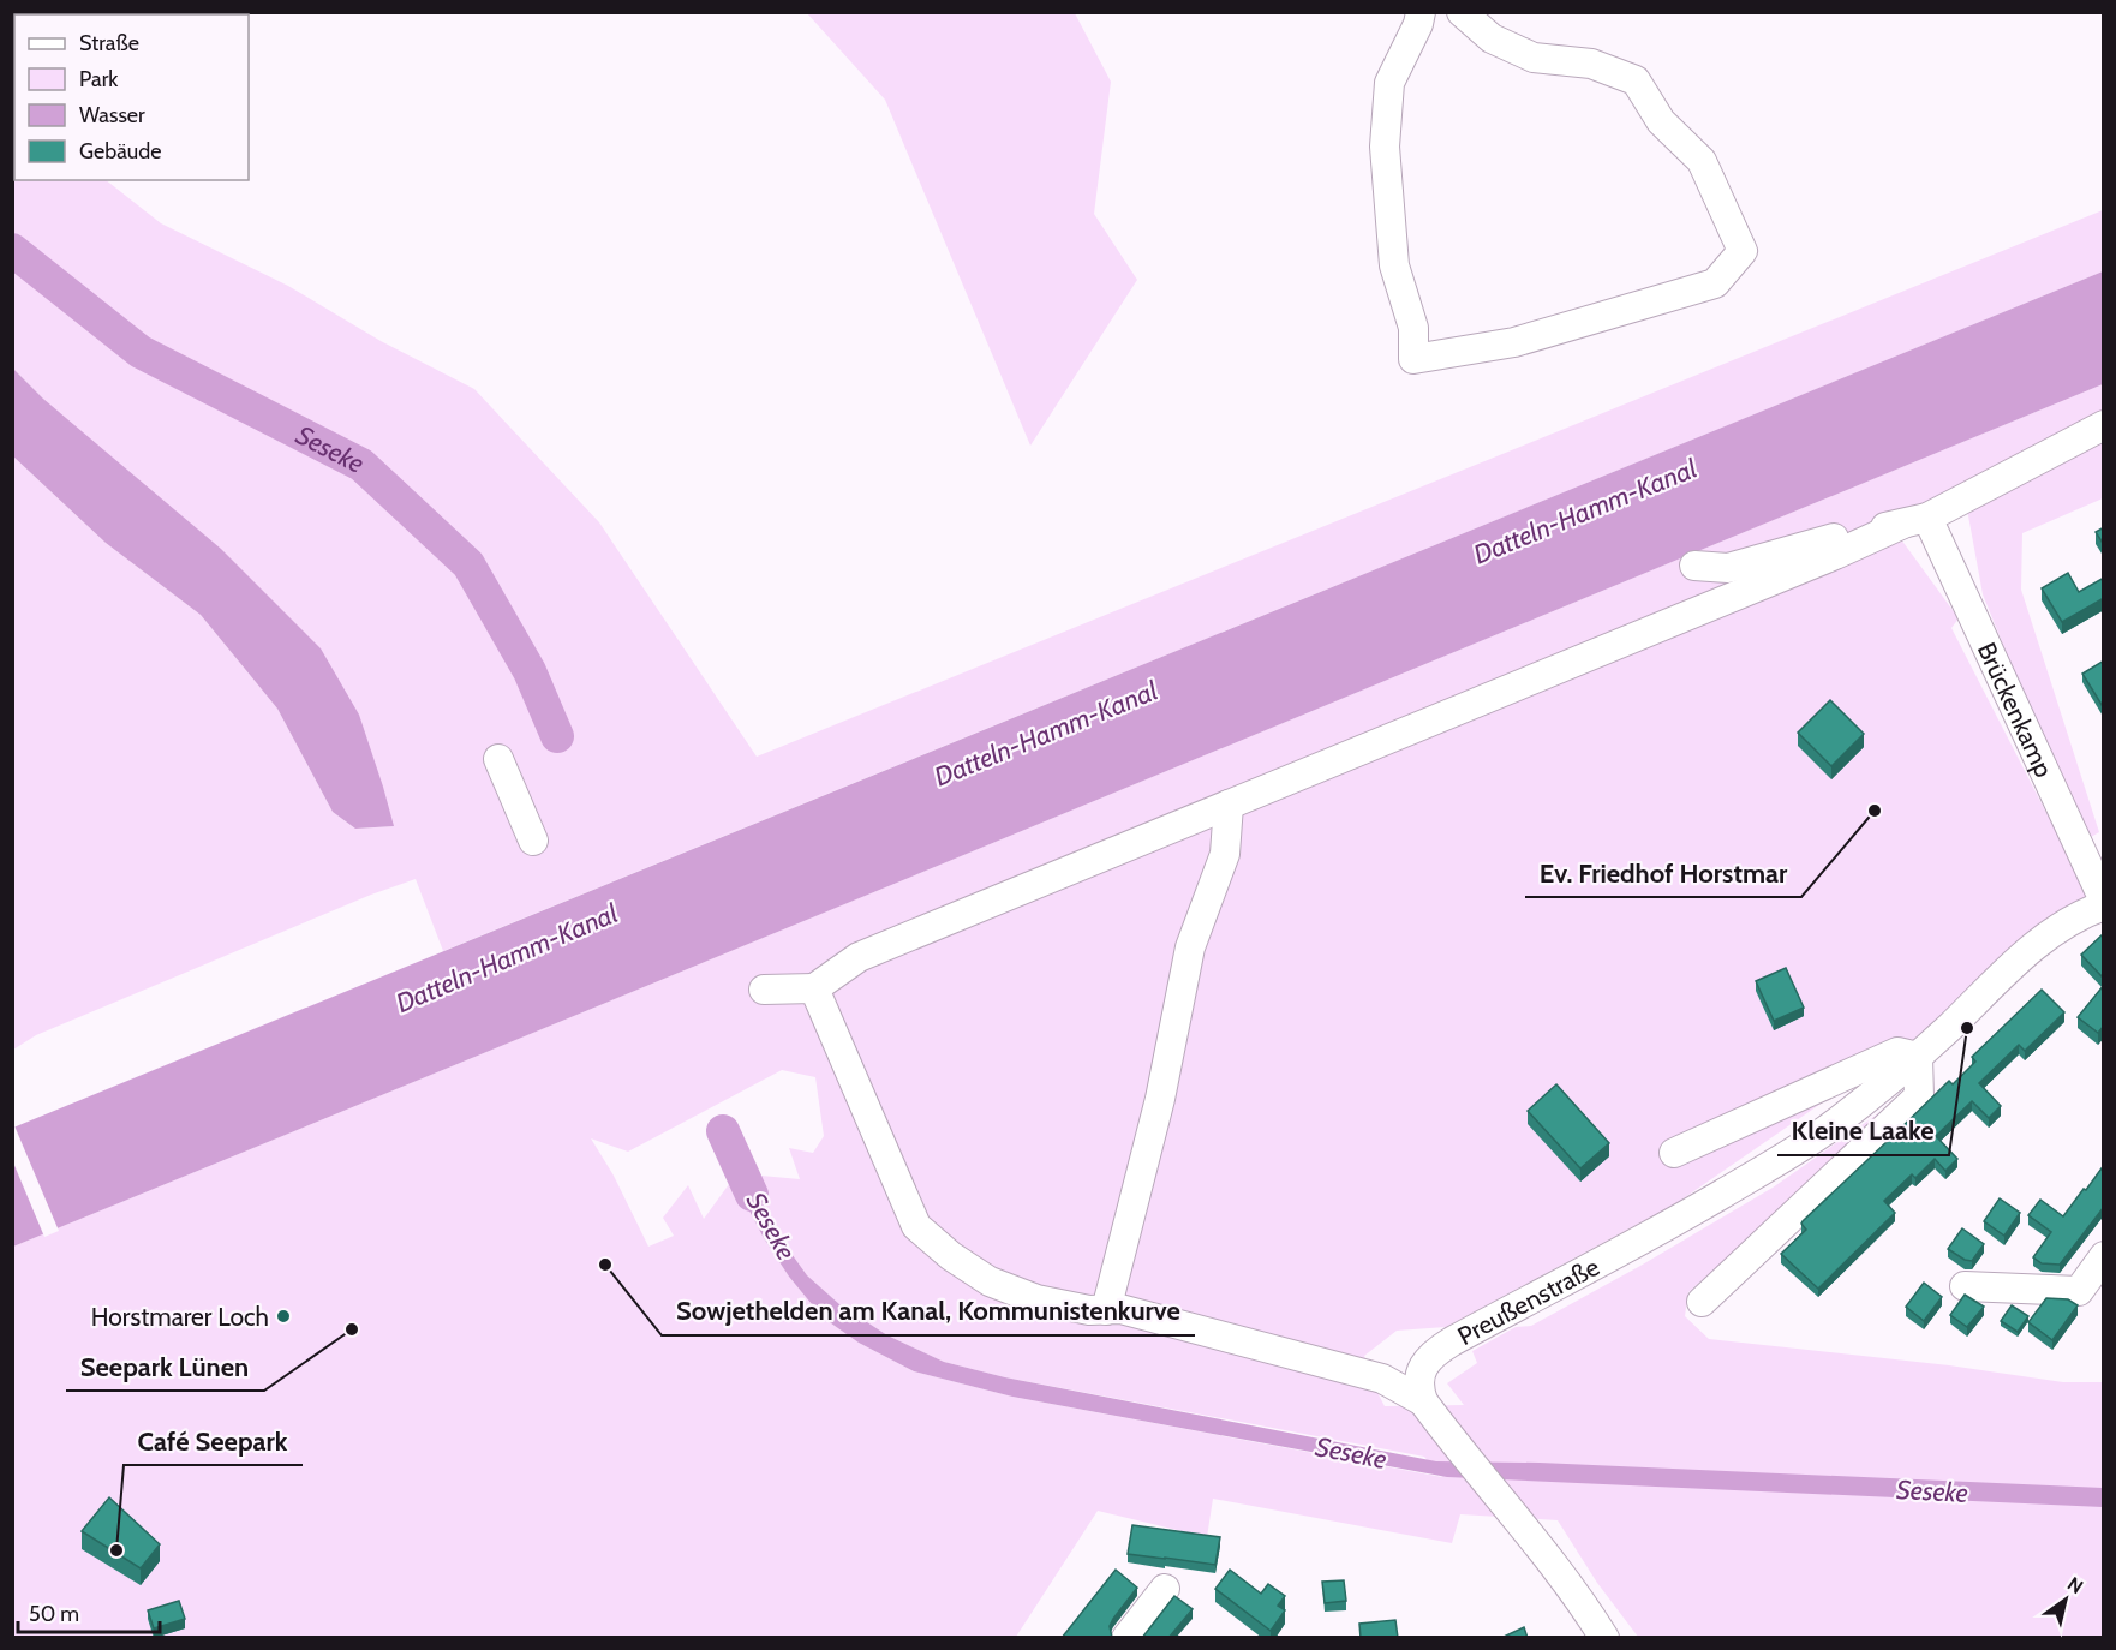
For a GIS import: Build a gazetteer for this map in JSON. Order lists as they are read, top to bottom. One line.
{"streets":{"street":["Brückenkamp","Preußenstraße"]},"water":["Seseke","Datteln-Hamm-Kanal"],"places":["Ev. Friedhof Horstmar","Kleine Laake","Sowjethelden am Kanal, Kommunistenkurve","Horstmarer Loch","Seepark Lünen","Café Seepark"],"legend":["Straße","Park","Wasser","Gebäude"],"scale_bar":"50 m","north":"top right"}
